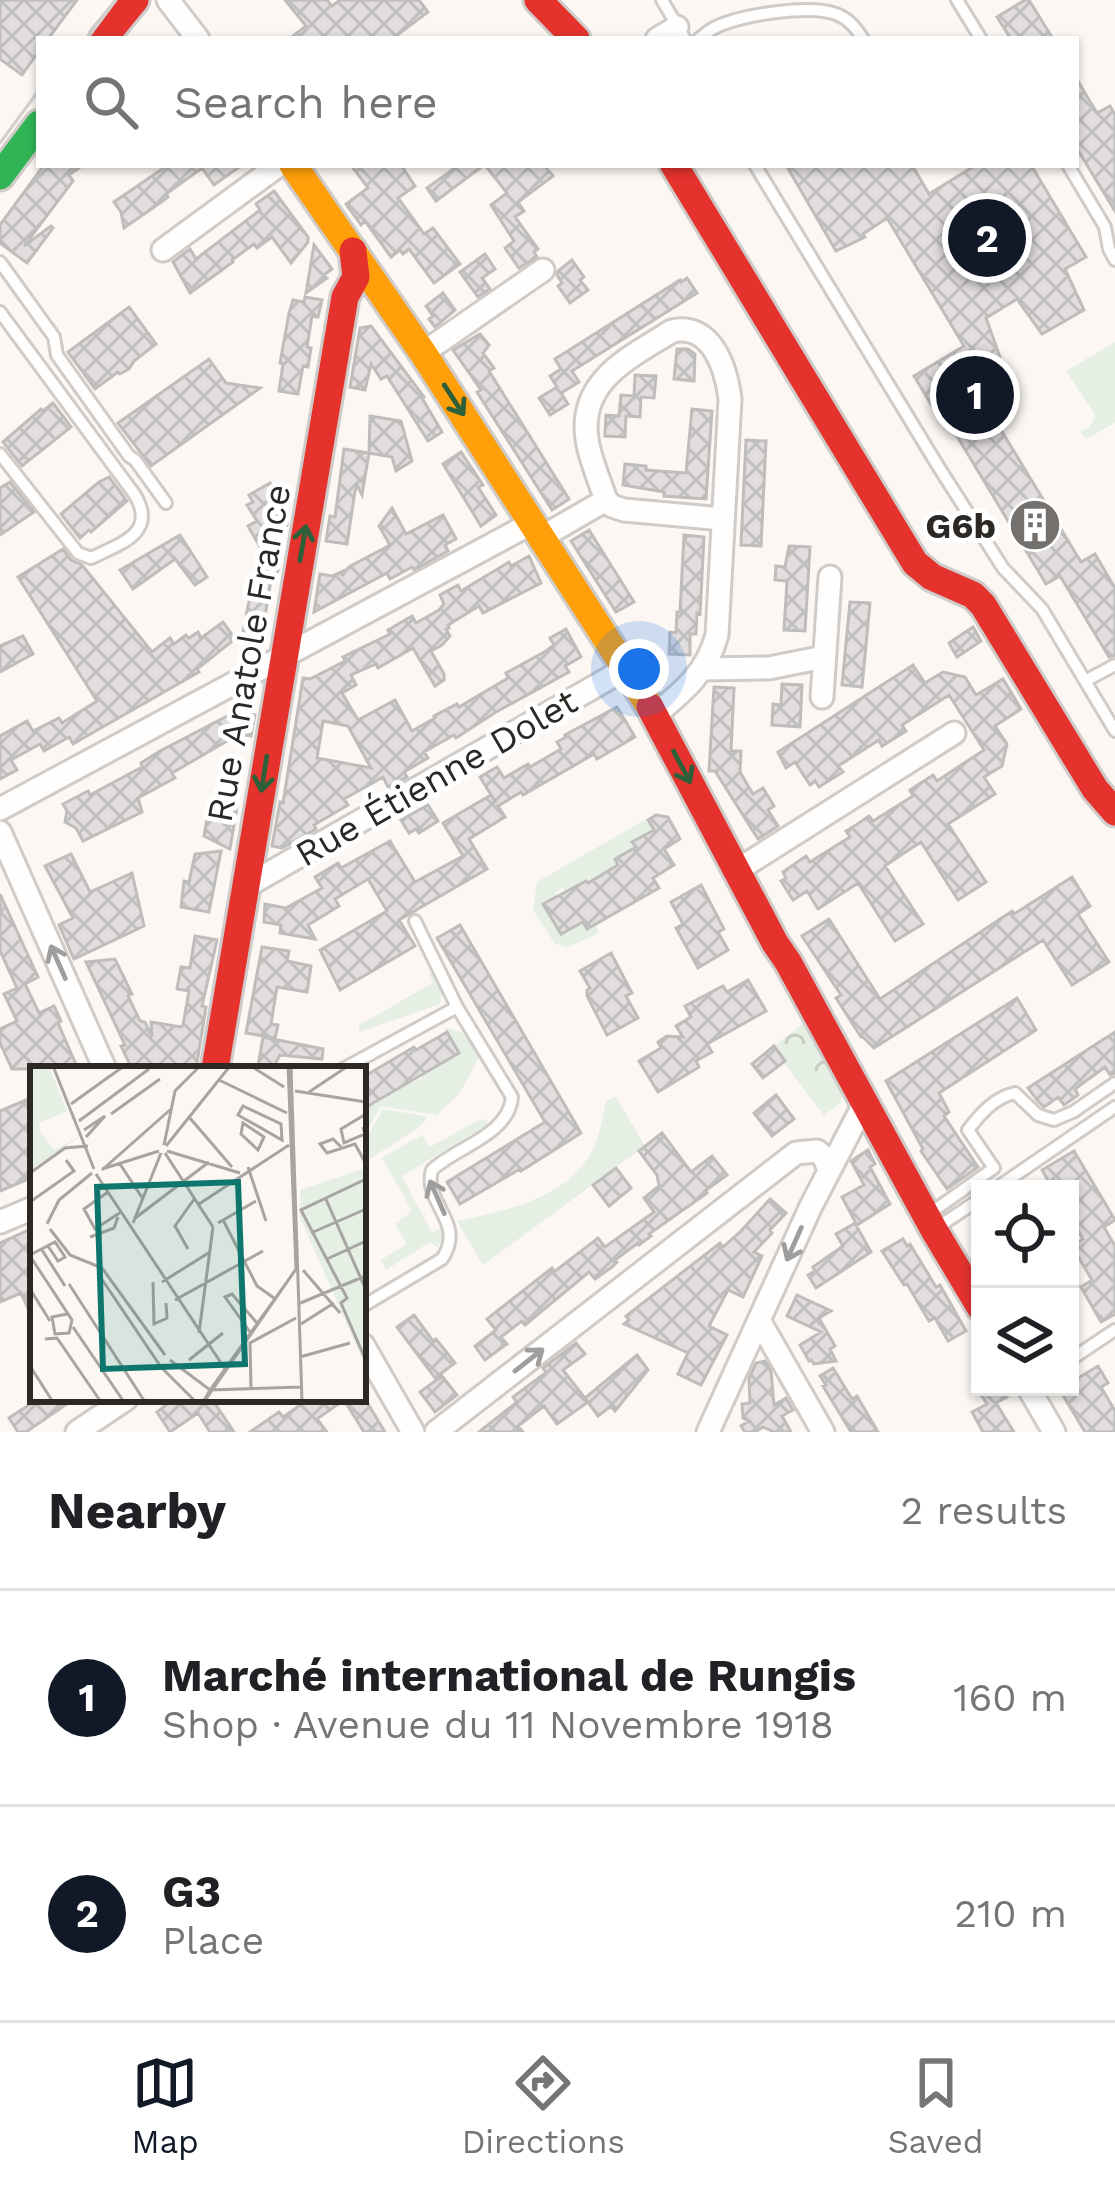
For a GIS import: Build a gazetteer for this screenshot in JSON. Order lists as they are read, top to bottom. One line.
{"streets":{"street":["Rue Anatole France","Rue Étienne Dolet"]},"crossings":[["Rue Anatole France","Rue Étienne Dolet"]],"places":{"building":["G6b"]},"page":{"search":"Search here","pins":["2","1"],"heading":["Nearby","2 results"],"list":[{"mark":"1","name":"Marché international de Rungis","note":"Shop · Avenue du 11 Novembre 1918","value":"160 m"},{"mark":"2","name":"G3","note":"Place","value":"210 m"}],"nav":["Map","Directions","Saved"]}}
